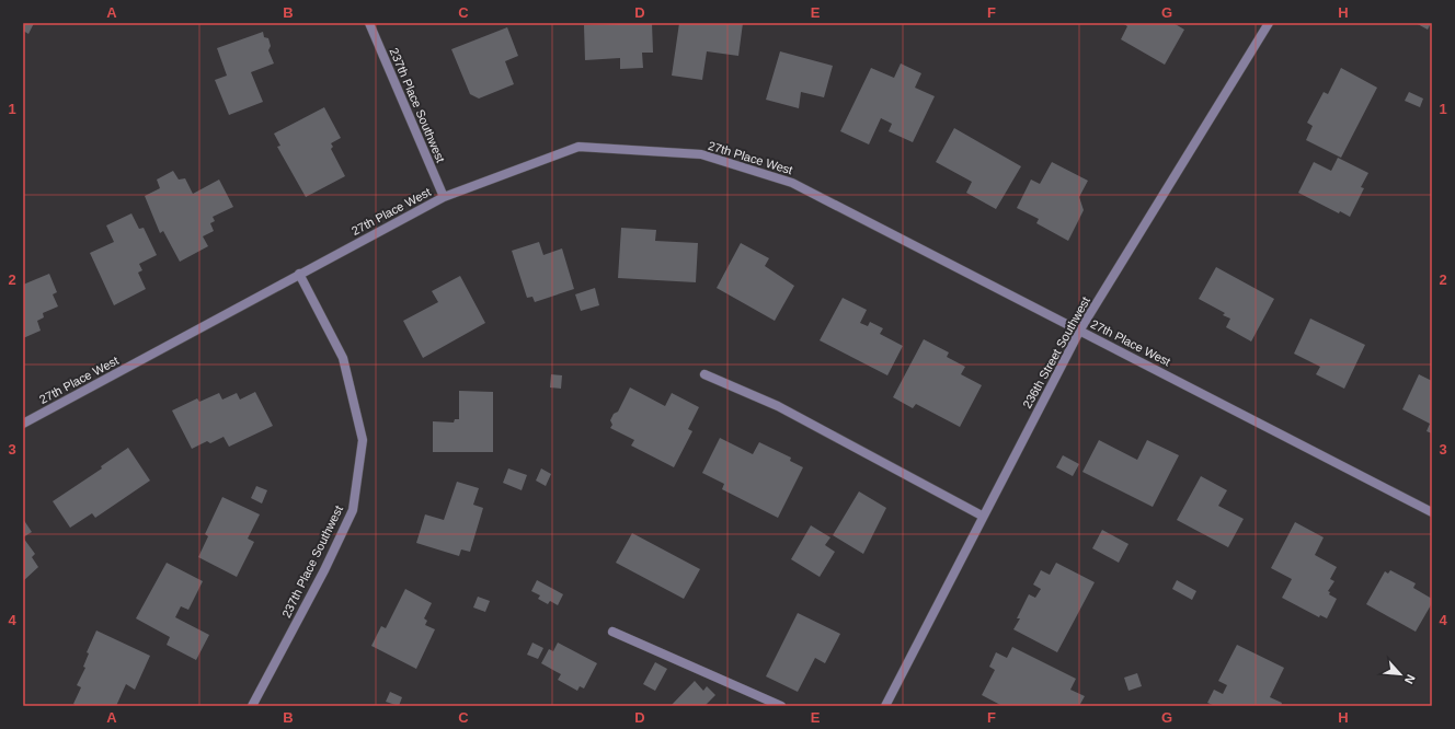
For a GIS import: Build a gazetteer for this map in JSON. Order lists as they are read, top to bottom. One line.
{"streets":{"street":["237th Place Southwest","27th Place West","236th Street Southwest"]},"crossings":[["237th Place Southwest","27th Place West"],["27th Place West","236th Street Southwest"]],"north":"bottom right","grid":{"columns":["A","B","C","D","E","F","G","H"],"rows":["1","2","3","4"]}}
